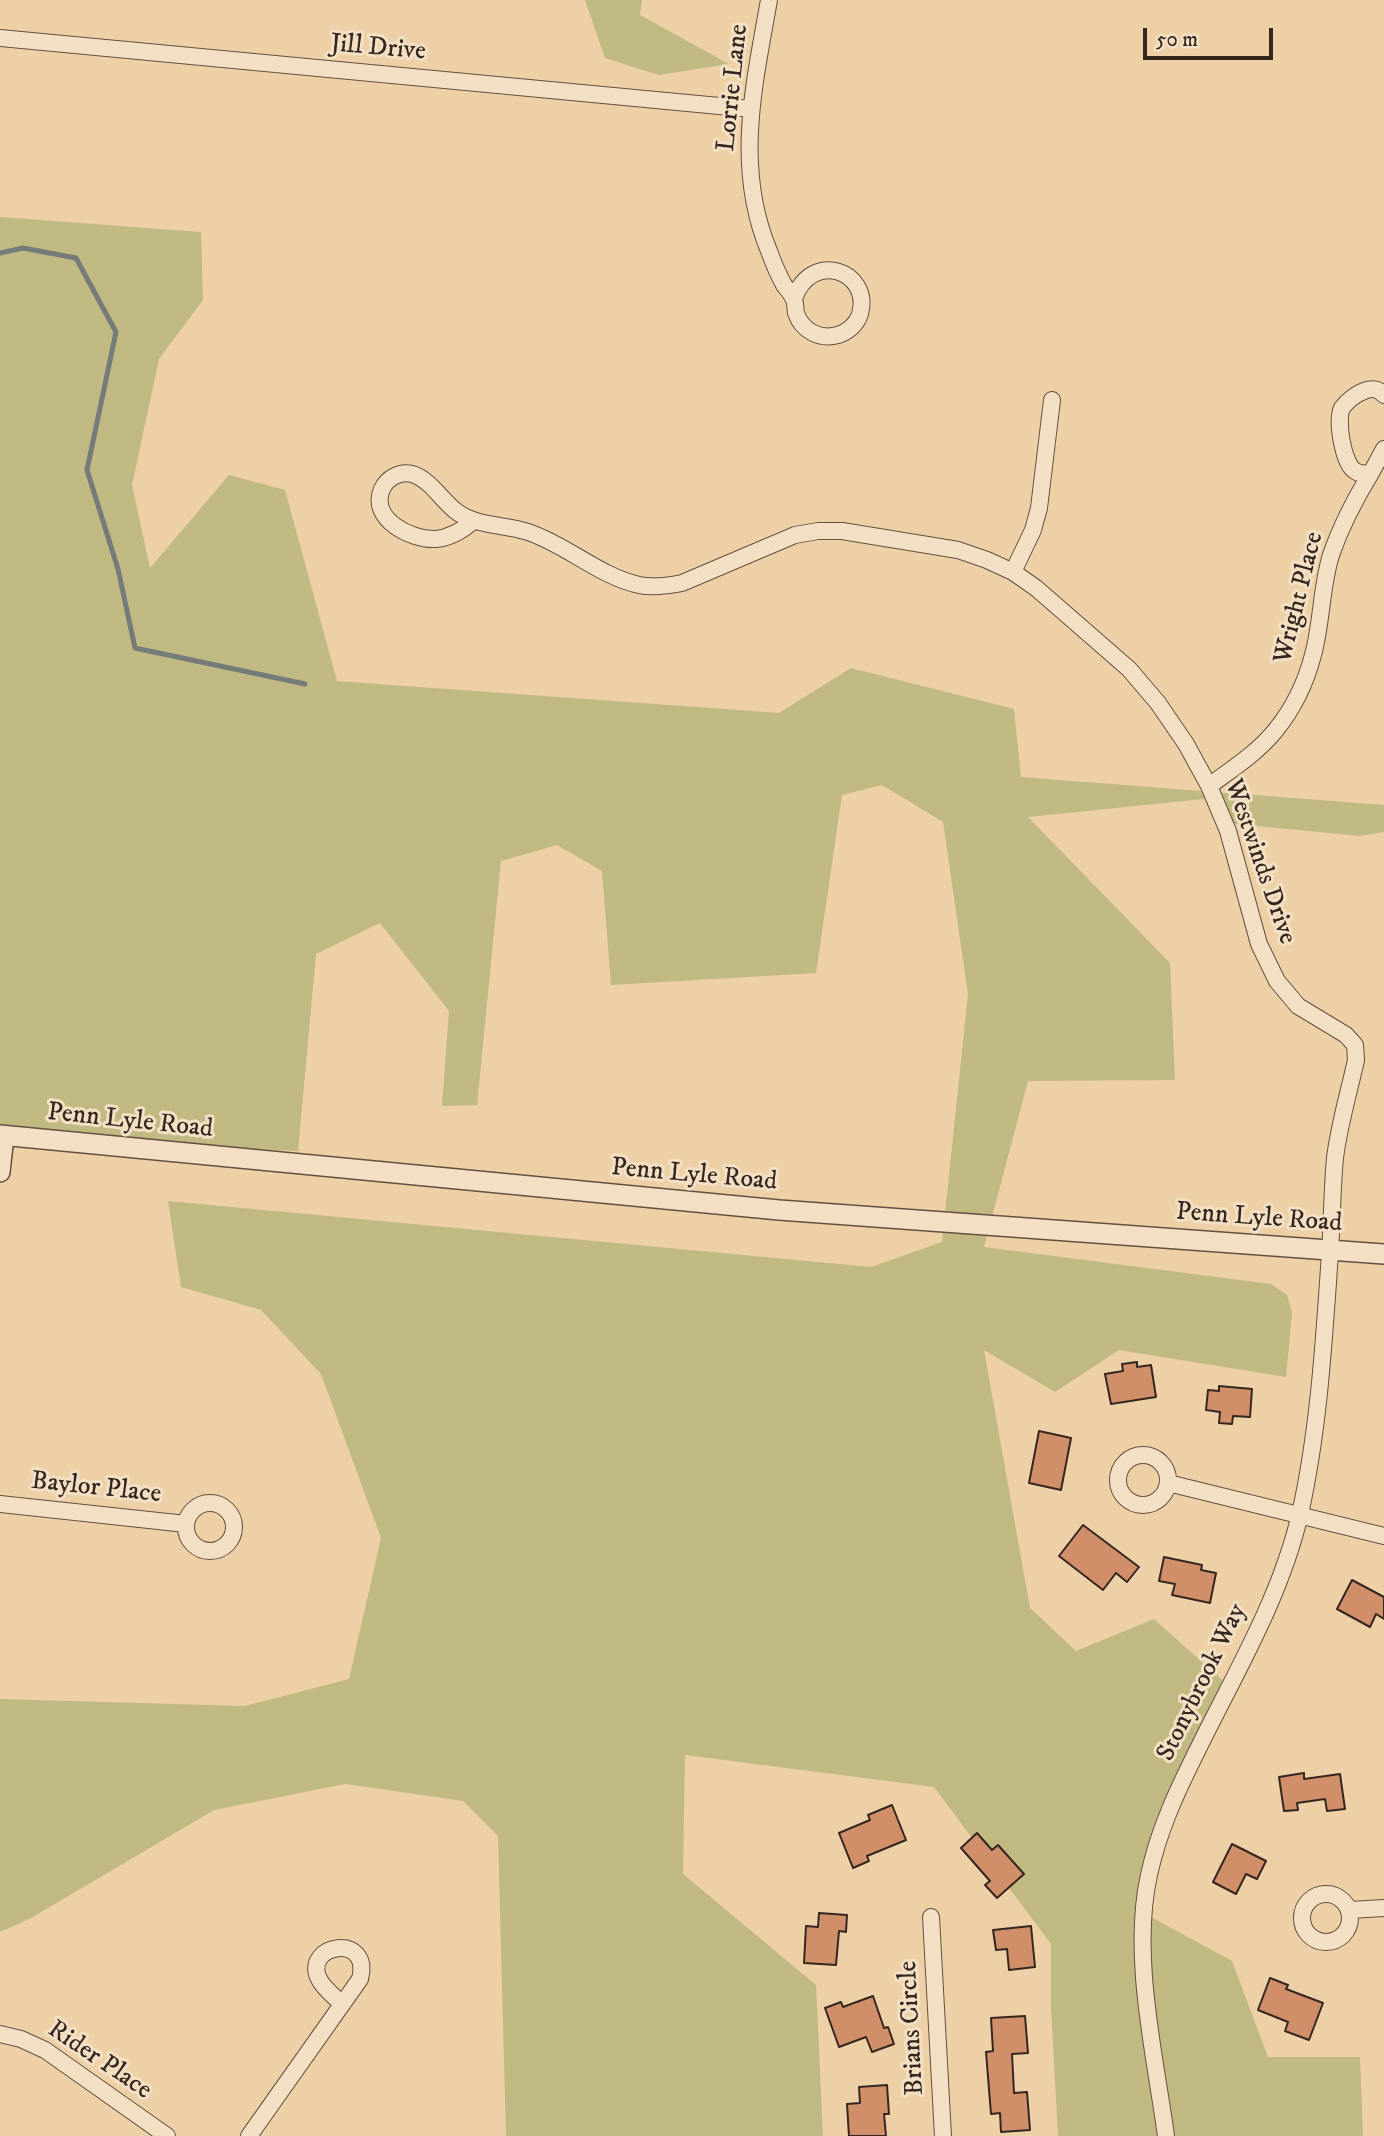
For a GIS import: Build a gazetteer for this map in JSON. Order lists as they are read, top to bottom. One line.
{"streets":{"street":["Jill Drive","Lorrie Lane","Wright Place","Westwinds Drive","Penn Lyle Road","Baylor Place","Stonybrook Way","Brians Circle","Rider Place"]},"crossings":[["Jill Drive","Lorrie Lane"],["Wright Place","Westwinds Drive"],["Westwinds Drive","Penn Lyle Road"],["Westwinds Drive","Stonybrook Way"],["Penn Lyle Road","Stonybrook Way"]],"scale_bar":"50 m"}
